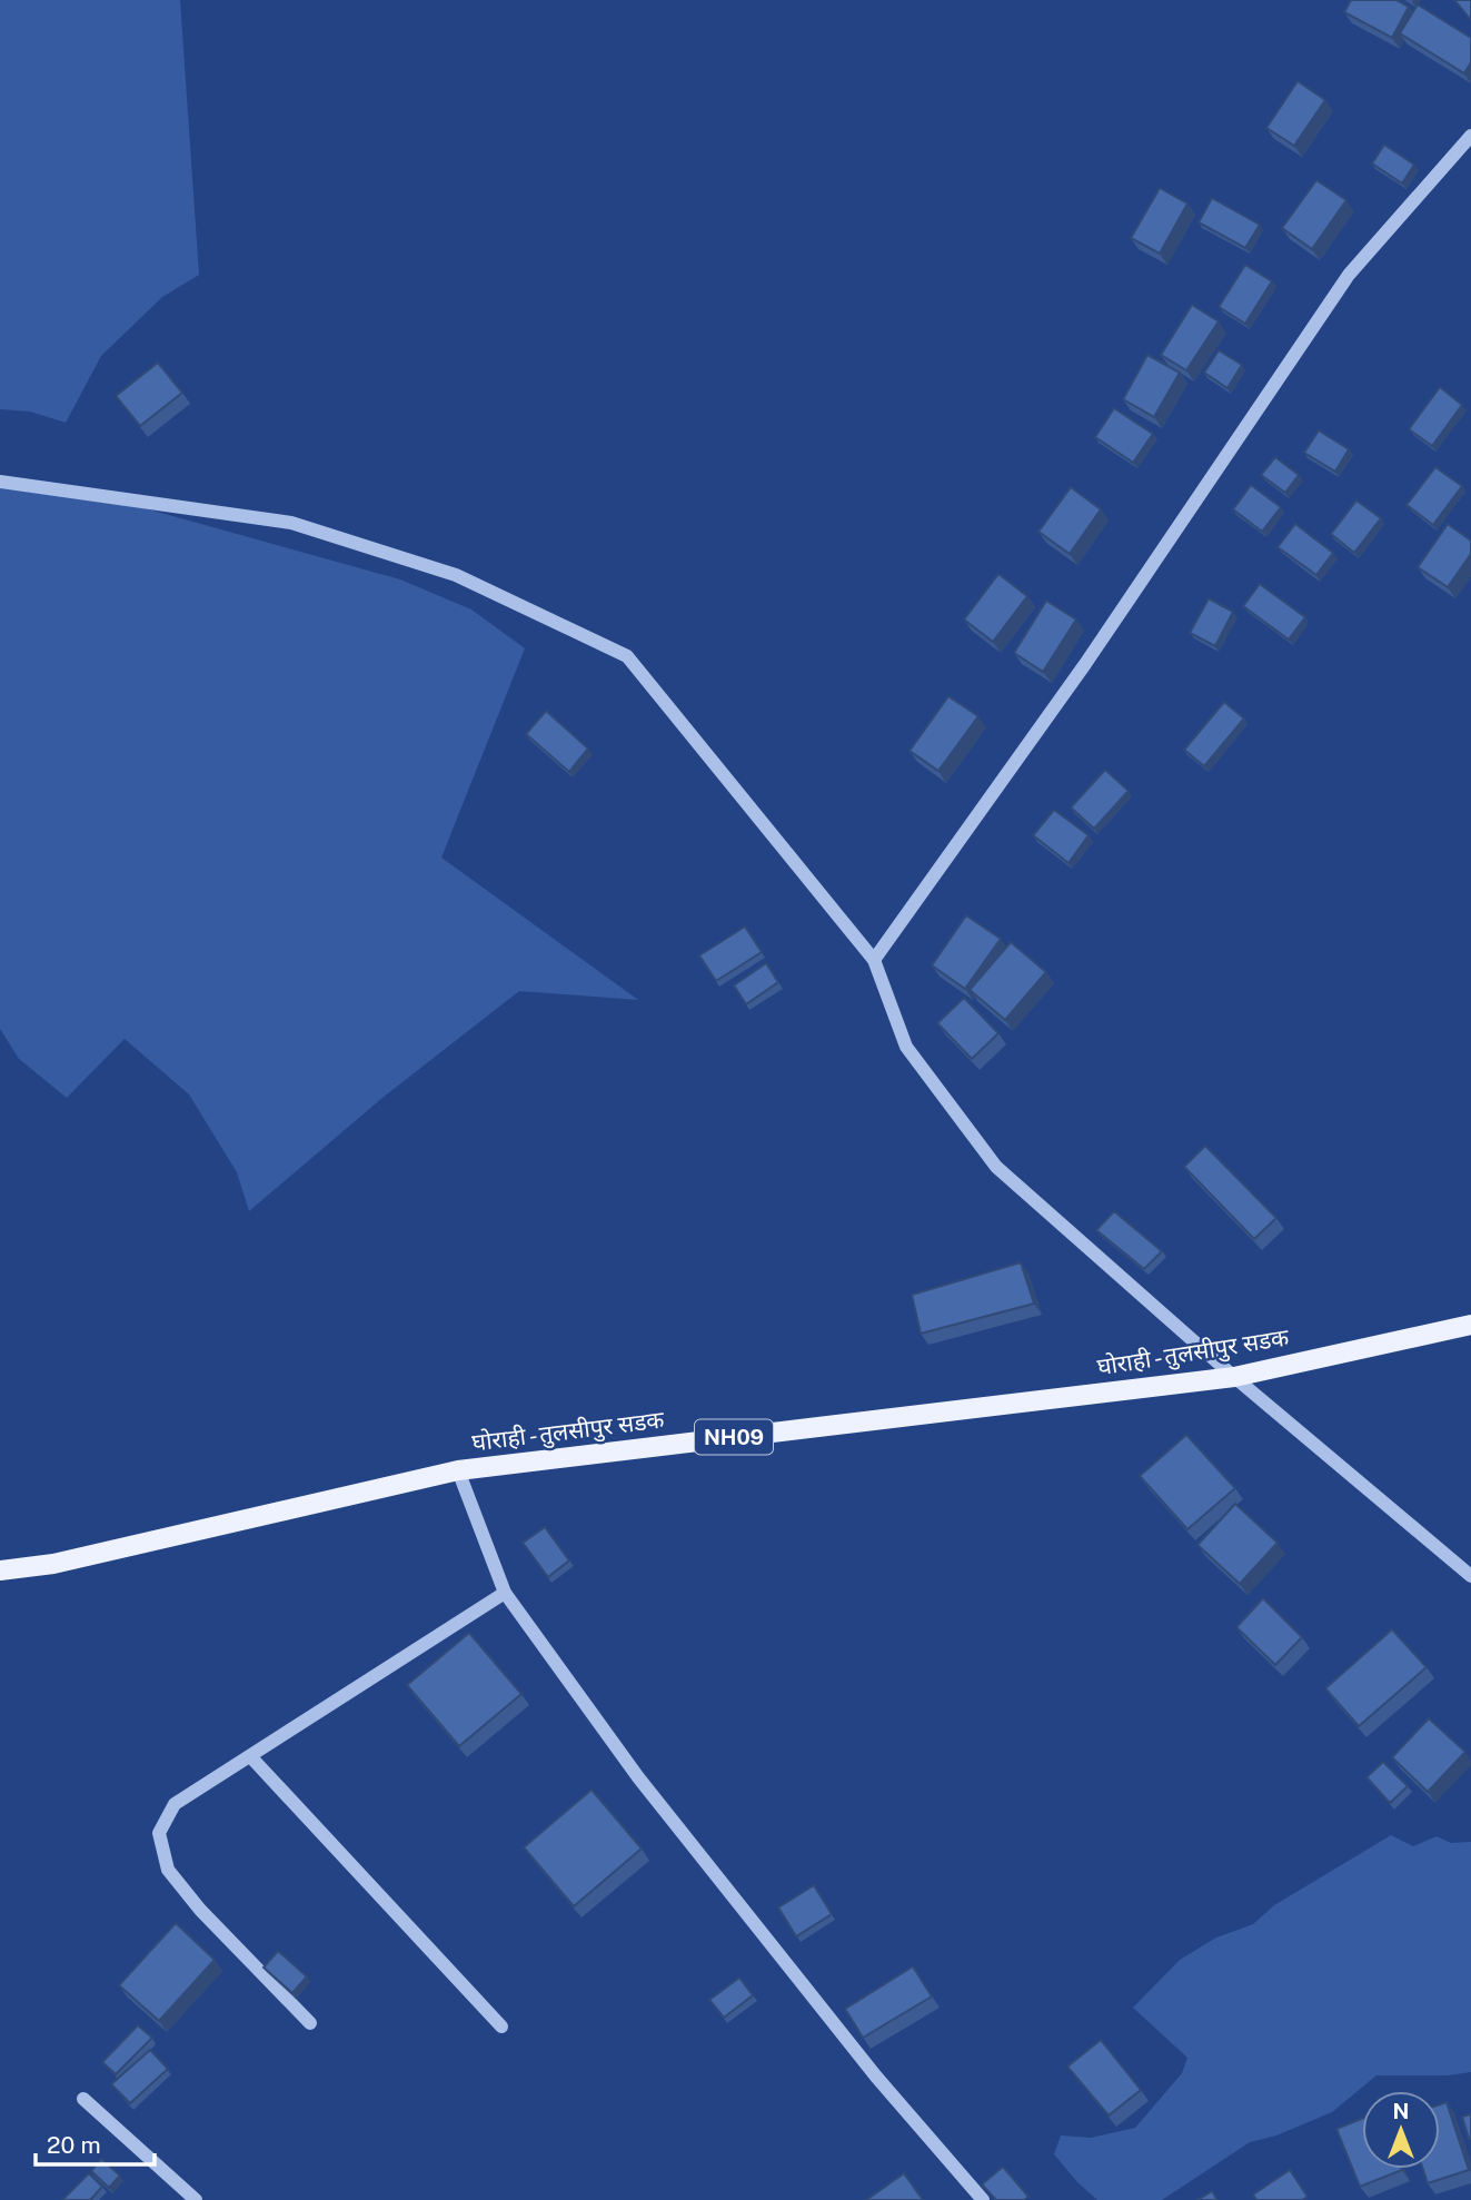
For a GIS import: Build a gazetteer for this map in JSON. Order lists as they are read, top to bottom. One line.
{"streets":{"main road":["घोराही - तुलसीपुर सडक","NH09"]},"scale_bar":"20 m","north":"top"}
